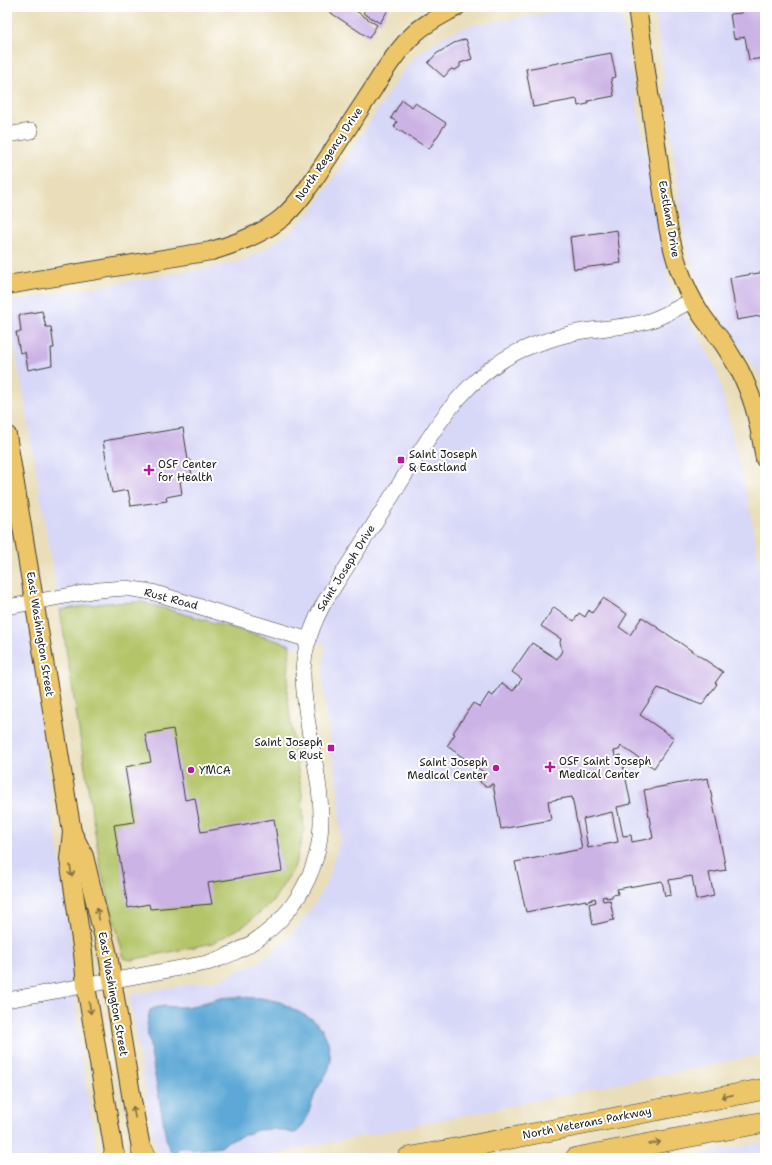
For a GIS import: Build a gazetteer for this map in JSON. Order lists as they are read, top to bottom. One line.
{"streets":{"highway":["North Veterans Parkway"],"main road":["North Regency Drive","Eastland Drive","East Washington Street"],"street":["Saint Joseph Drive","Rust Road"]},"crossings":[["Eastland Drive","Saint Joseph Drive"],["Saint Joseph Drive","Rust Road"],["Saint Joseph Drive","East Washington Street"],["Rust Road","East Washington Street"]],"places":{"transit":["Saint Joseph & Eastland","Saint Joseph & Rust"],"health":["OSF Center for Health","OSF Saint Joseph Medical Center"],"other":["Saint Joseph Medical Center","YMCA"]}}
